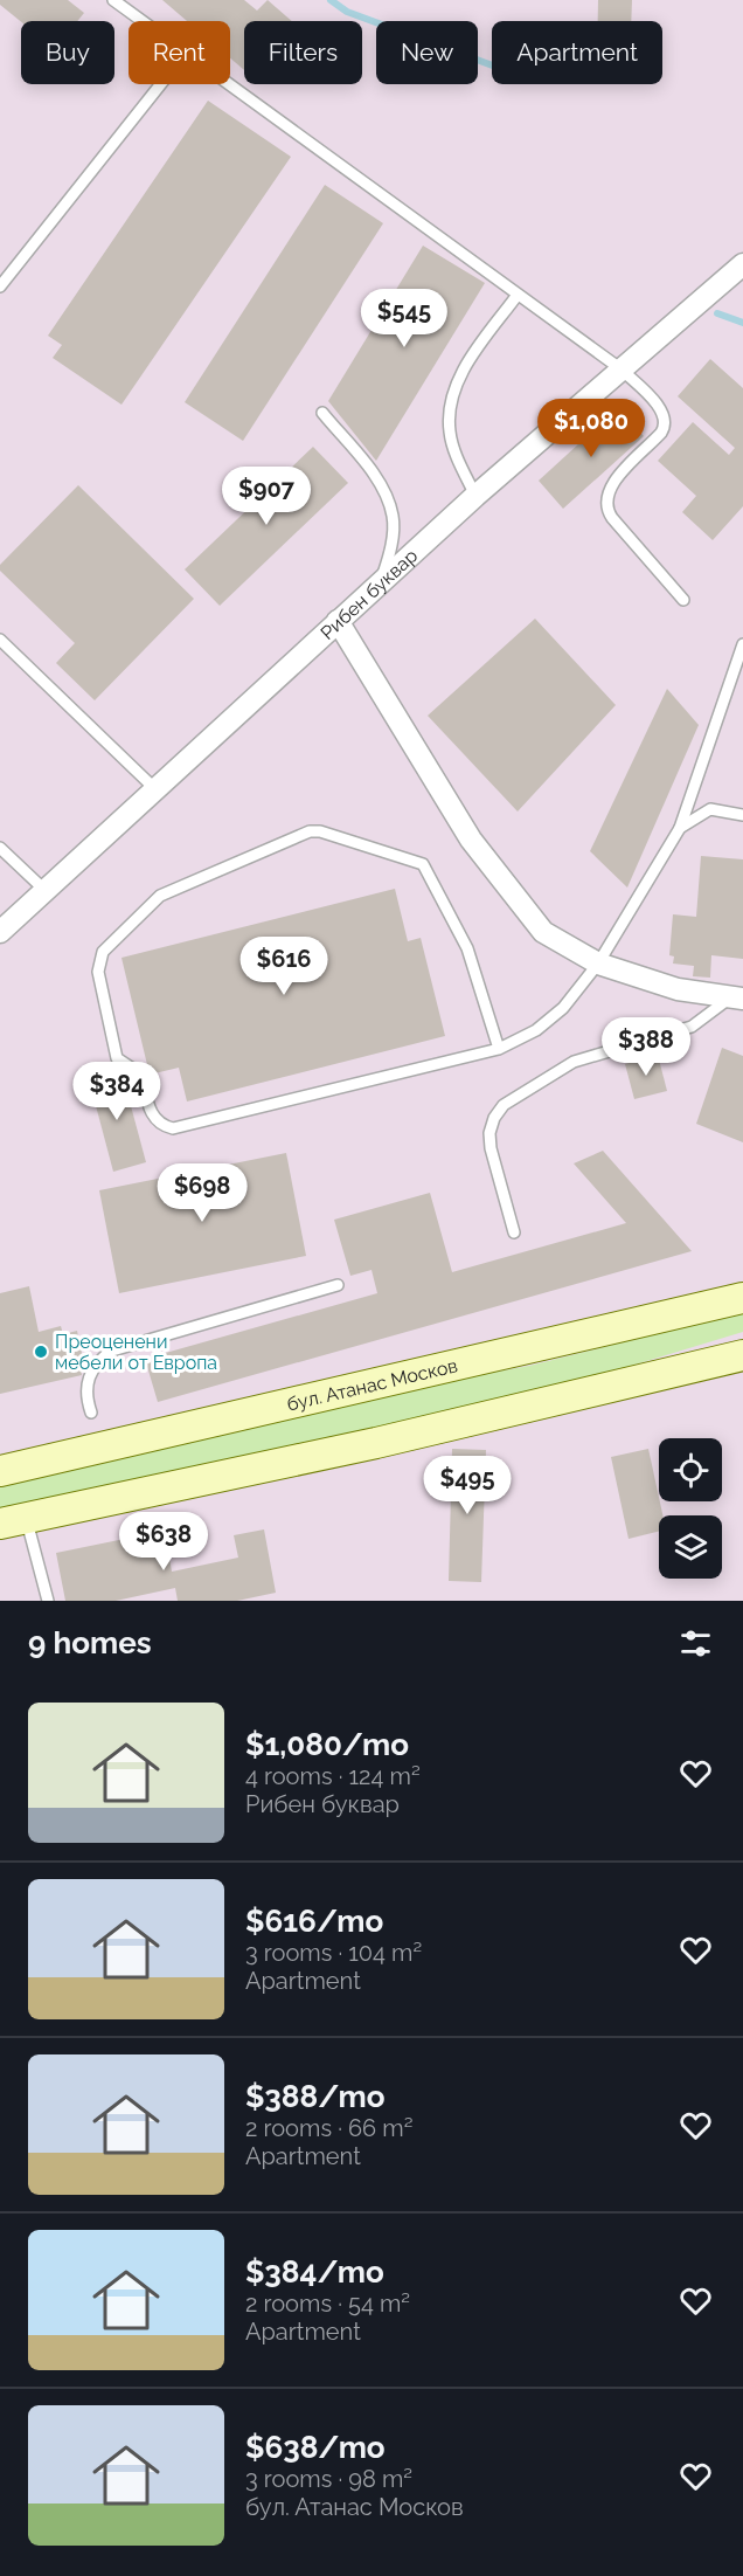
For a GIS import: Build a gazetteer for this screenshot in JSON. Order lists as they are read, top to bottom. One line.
{"streets":{"main road":["бул. Атанас Москов"],"street":["Рибен буквар"]},"places":["Преоценени мебели от Европа"],"page":{"chip":["Buy","Rent","Filters","New","Apartment"],"price":["$545","$1,080","$907","$616","$388","$384","$698","$495","$638"],"heading":"9 homes","list":[{"name":"$1,080/mo","note":"4 rooms · 124 m² · Рибен буквар"},{"name":"$616/mo","note":"3 rooms · 104 m² · Apartment"},{"name":"$388/mo","note":"2 rooms · 66 m² · Apartment"},{"name":"$384/mo","note":"2 rooms · 54 m² · Apartment"},{"name":"$638/mo","note":"3 rooms · 98 m² · бул. Атанас Москов"}]}}
